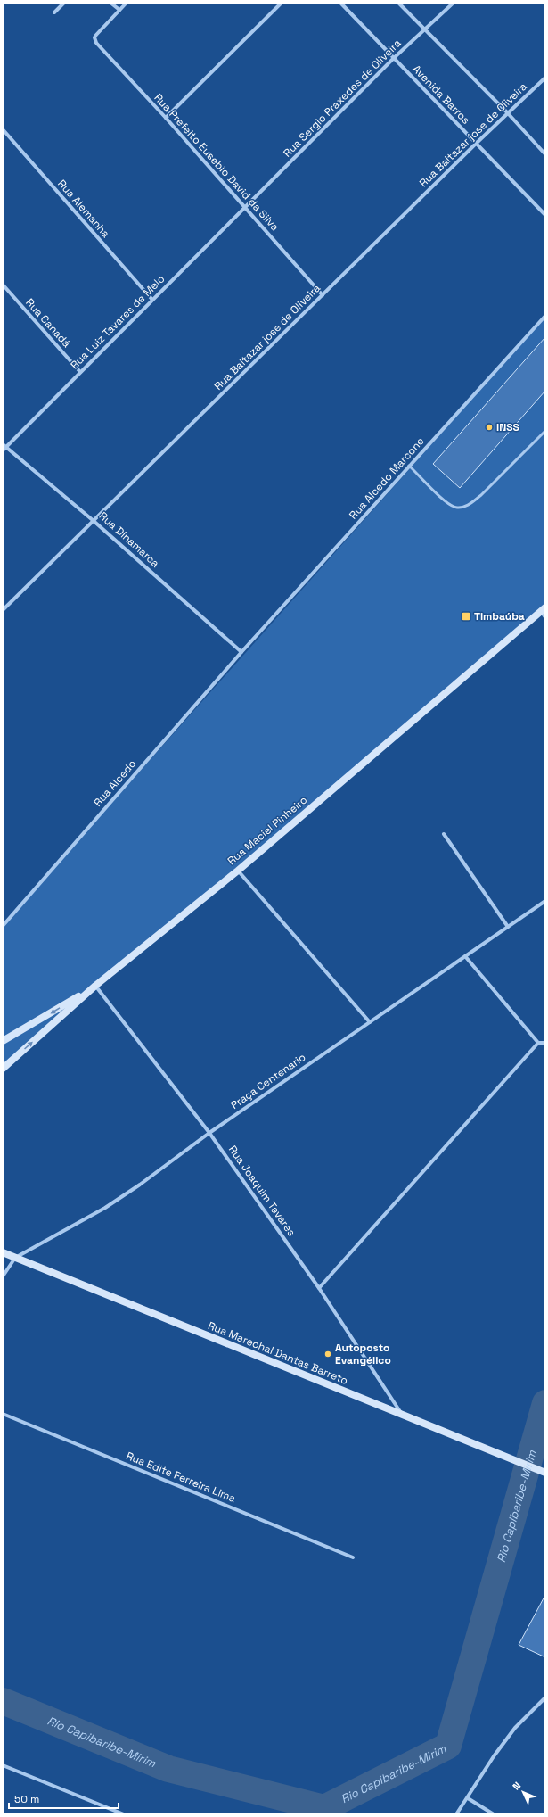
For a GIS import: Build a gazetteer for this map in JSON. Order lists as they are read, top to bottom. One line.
{"streets":{"street":["Avenida Barros","Rua Sergio Praxedes de Oliveira","Rua Baltazar jose de Oliveira","Rua Prefeito Eusebio David da Silva","Rua Alemanha","Rua Luiz Tavares de Melo","Rua Canadá","Rua Alcedo Marcone","Rua Dinamarca","Rua Alcedo","Rua Maciel Pinheiro","Praça Centenario","Rua Joaquim Tavares","Rua Marechal Dantas Barreto","Rua Edite Ferreira Lima"]},"crossings":[["Avenida Barros","Rua Sergio Praxedes de Oliveira"],["Avenida Barros","Rua Baltazar jose de Oliveira"],["Rua Sergio Praxedes de Oliveira","Rua Prefeito Eusebio David da Silva"],["Rua Sergio Praxedes de Oliveira","Rua Luiz Tavares de Melo"],["Rua Baltazar jose de Oliveira","Rua Prefeito Eusebio David da Silva"],["Rua Baltazar jose de Oliveira","Rua Dinamarca"],["Rua Prefeito Eusebio David da Silva","Rua Luiz Tavares de Melo"],["Rua Alemanha","Rua Luiz Tavares de Melo"],["Rua Luiz Tavares de Melo","Rua Canadá"],["Rua Luiz Tavares de Melo","Rua Dinamarca"],["Rua Alcedo Marcone","Rua Dinamarca"],["Rua Alcedo Marcone","Rua Alcedo"],["Rua Dinamarca","Rua Alcedo"],["Rua Maciel Pinheiro","Rua Joaquim Tavares"],["Praça Centenario","Rua Joaquim Tavares"],["Praça Centenario","Rua Marechal Dantas Barreto"],["Rua Joaquim Tavares","Rua Marechal Dantas Barreto"]],"water":["Rio Capibaribe-Mirim"],"places":{"other":["INSS","Autoposto Evangélico"],"transit":["Timbaúba"]},"scale_bar":"50 m","north":"top left"}
